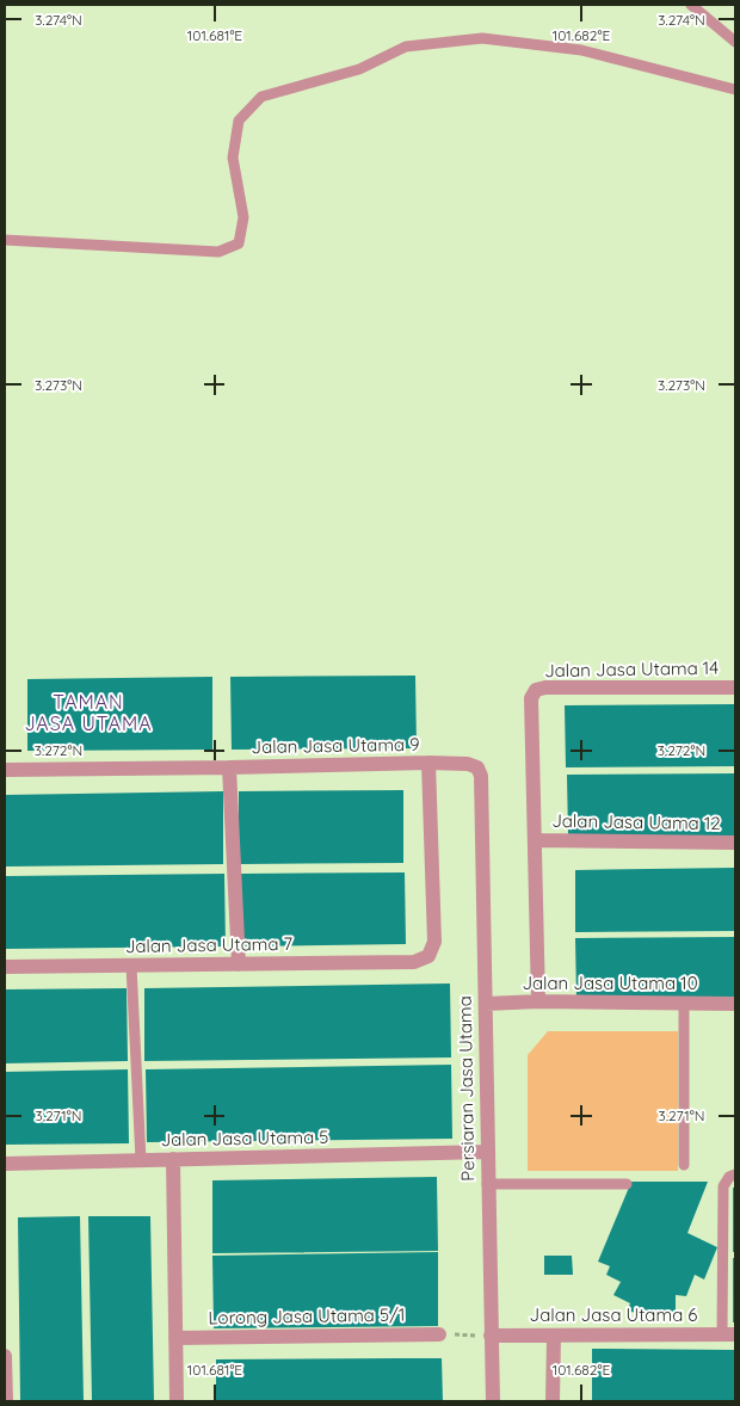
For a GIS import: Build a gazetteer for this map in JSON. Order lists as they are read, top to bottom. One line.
{"streets":{"street":["Jalan Jasa Utama 14","Jalan Jasa Utama 9","Jalan Jasa Uama 12","Jalan Jasa Utama 7","Jalan Jasa Utama 10","Persiaran Jasa Utama","Jalan Jasa Utama 5","Jalan Jasa Utama 6","Lorong Jasa Utama 5/1"]},"crossings":[["Jalan Jasa Utama 14","Jalan Jasa Uama 12"],["Jalan Jasa Utama 9","Jalan Jasa Utama 7"],["Jalan Jasa Utama 9","Persiaran Jasa Utama"],["Jalan Jasa Utama 10","Persiaran Jasa Utama"],["Persiaran Jasa Utama","Jalan Jasa Utama 5"],["Persiaran Jasa Utama","Jalan Jasa Utama 6"]],"districts":["TAMAN JASA UTAMA"],"coordinates":["3.274°N","101.681°E","101.682°E","3.273°N","3.272°N","3.271°N"]}
